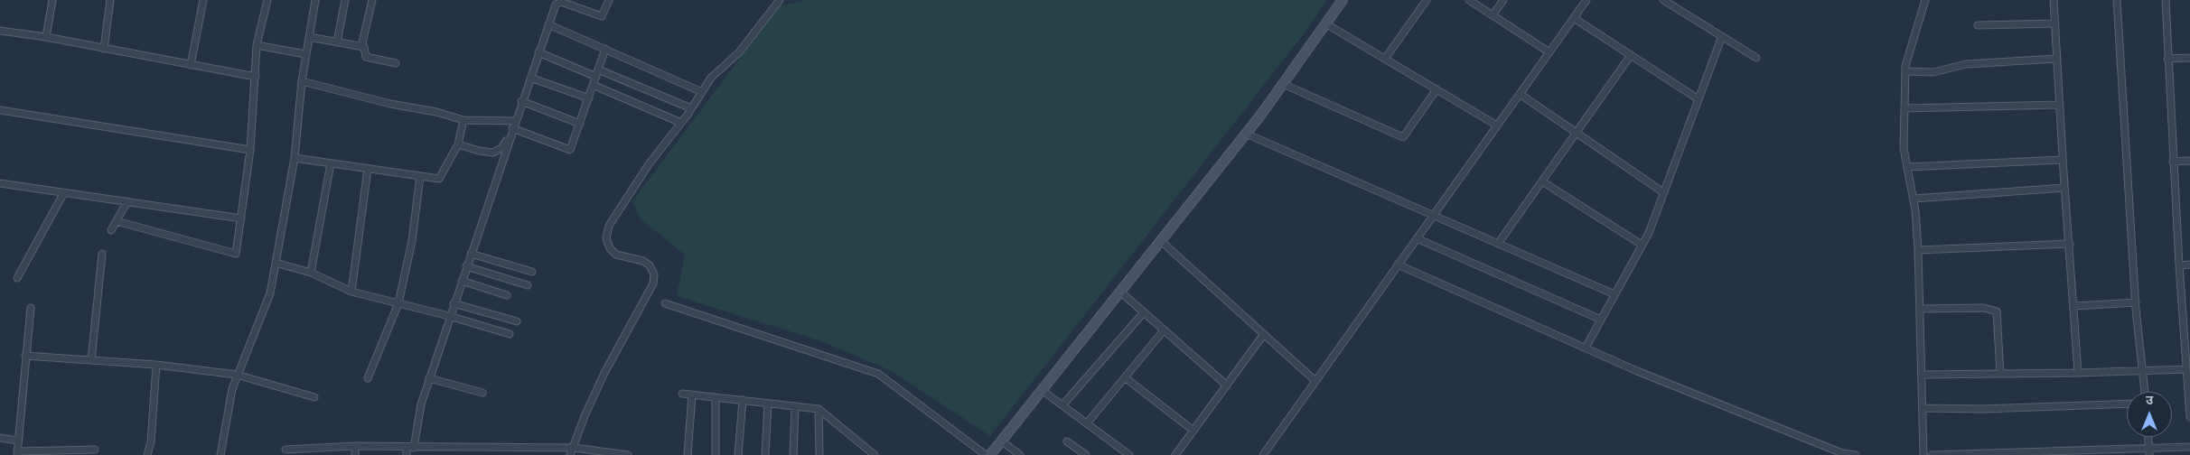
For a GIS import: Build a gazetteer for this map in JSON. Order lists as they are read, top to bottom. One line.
{"north":"top"}
